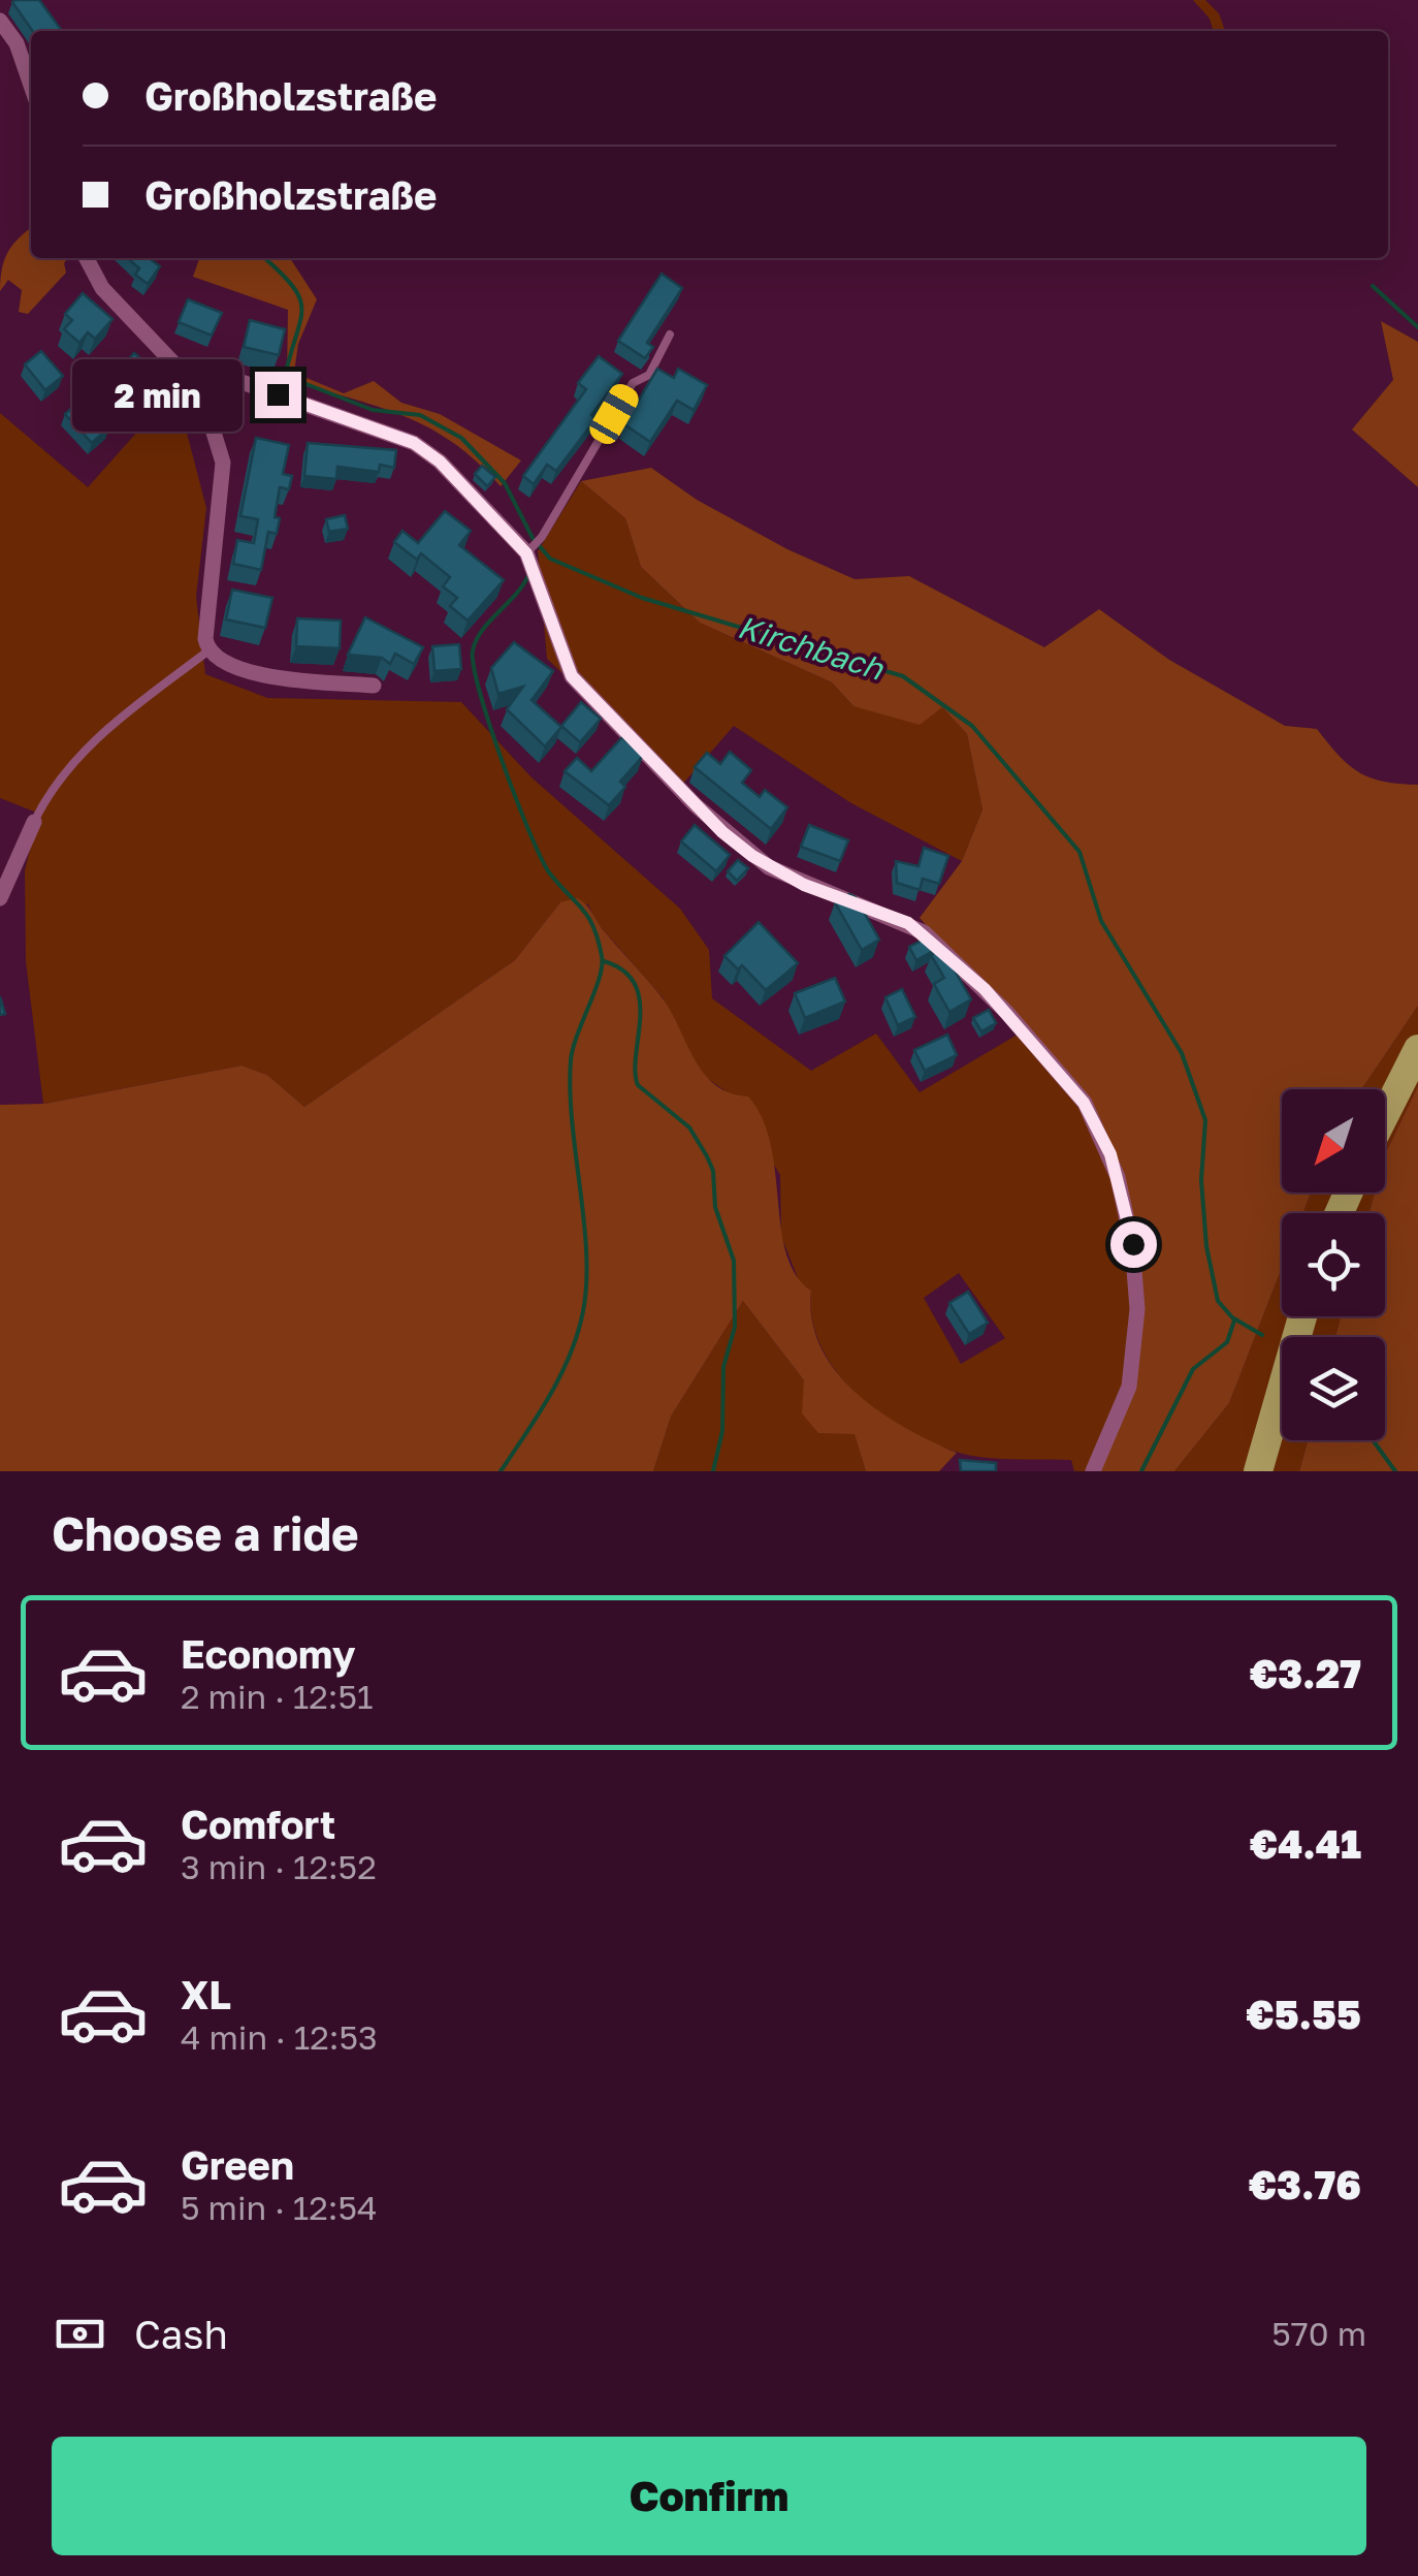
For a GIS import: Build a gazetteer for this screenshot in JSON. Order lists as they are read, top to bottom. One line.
{"water":["Kirchbach"],"north":"bottom left","page":{"banner":["Großholzstraße","Großholzstraße"],"bubble":"2 min","heading":"Choose a ride","list":[{"name":"Economy","note":"2 min · 12:51","value":"€3.27"},{"name":"Comfort","note":"3 min · 12:52","value":"€4.41"},{"name":"XL","note":"4 min · 12:53","value":"€5.55"},{"name":"Green","note":"5 min · 12:54","value":"€3.76"}],"pay":["Cash","570 m"],"buttons":"Confirm"}}
